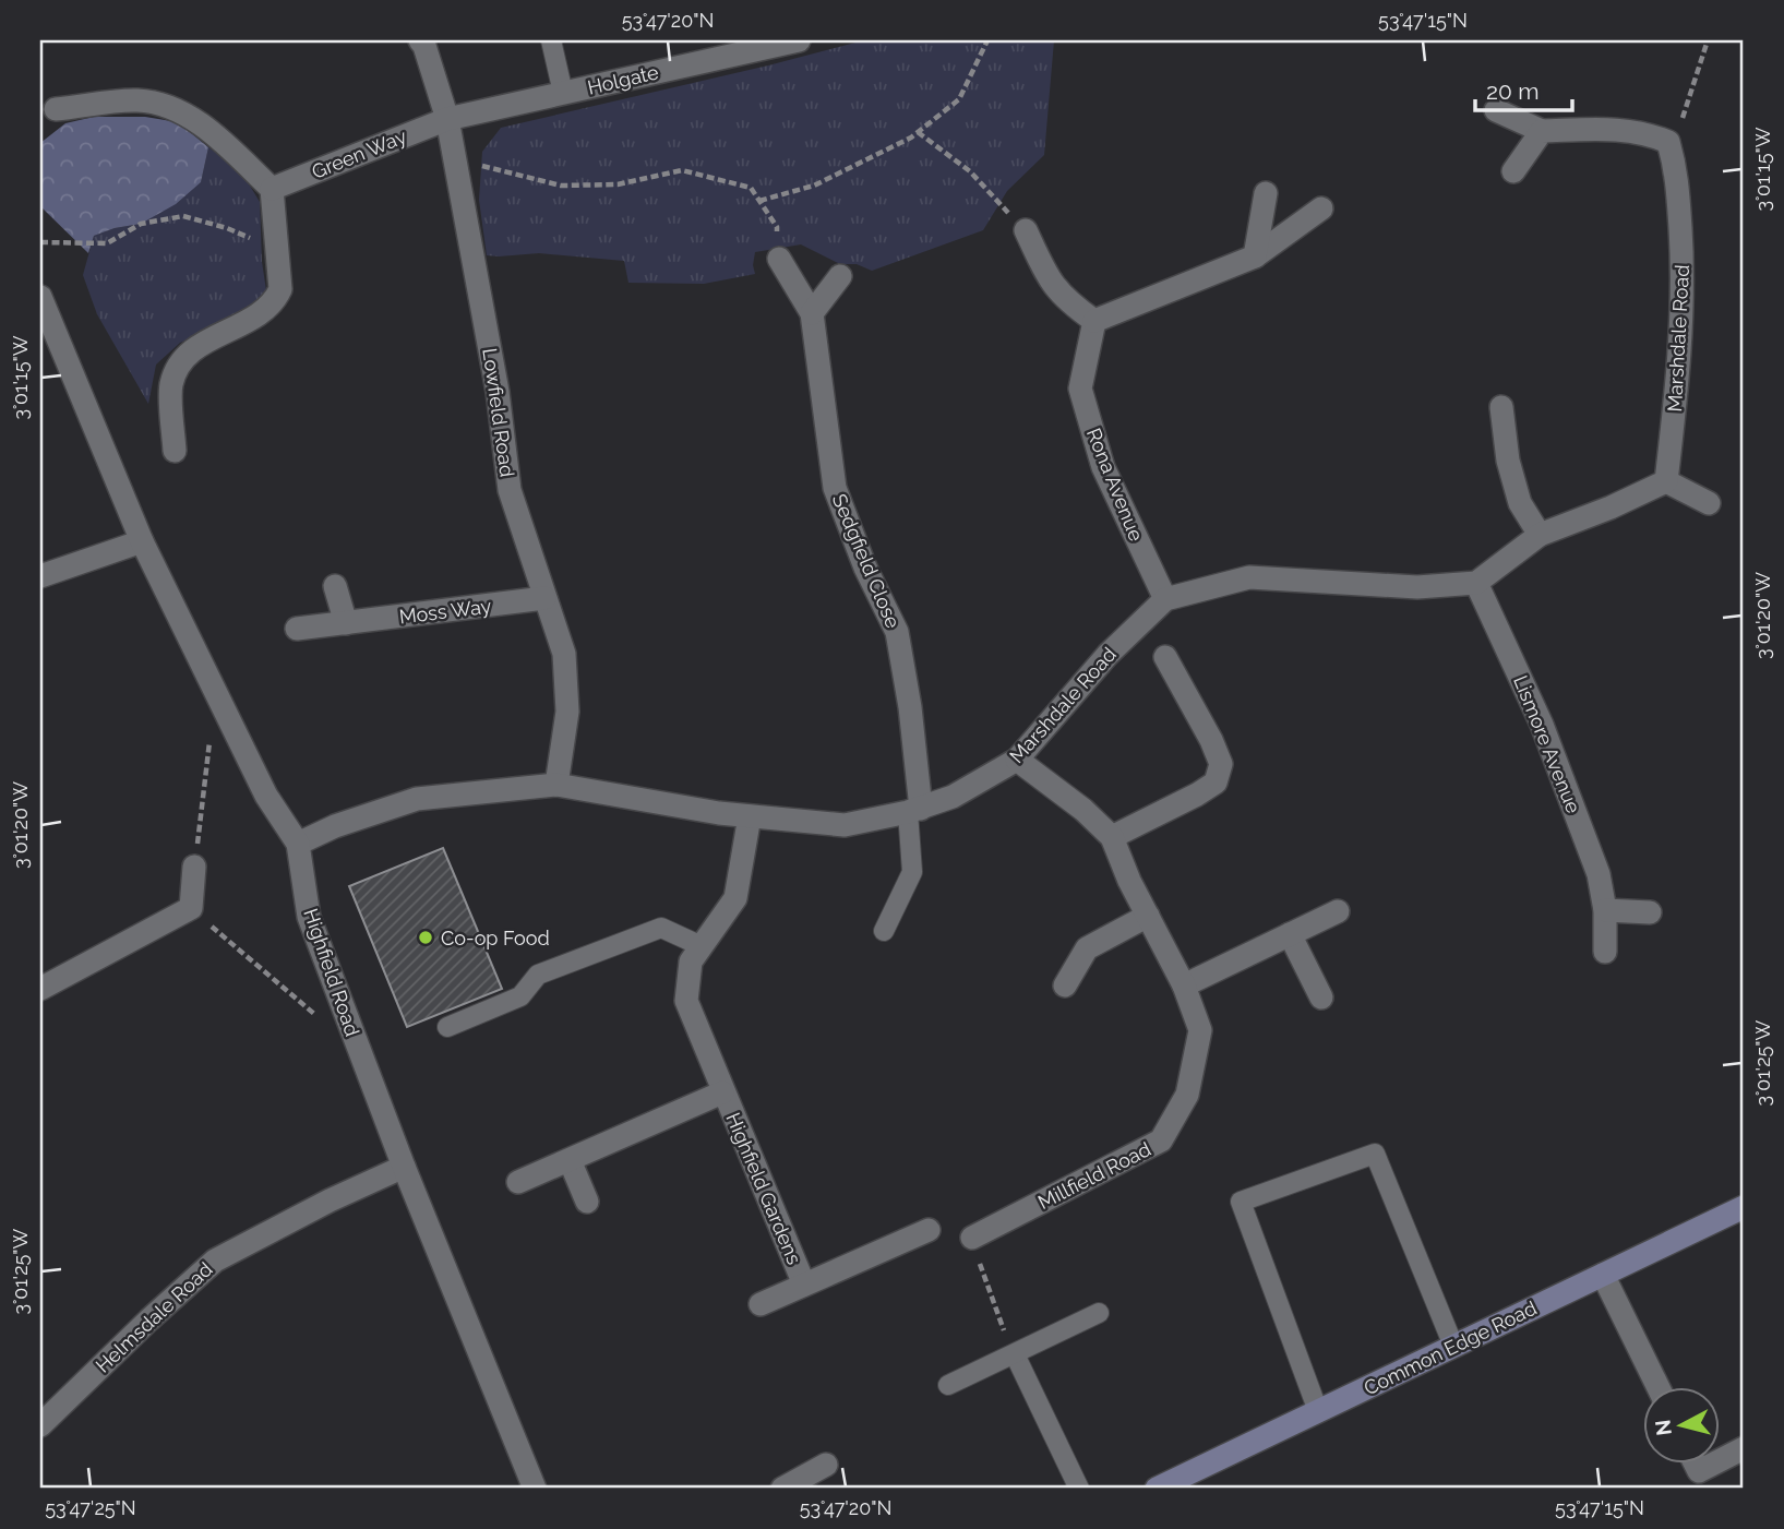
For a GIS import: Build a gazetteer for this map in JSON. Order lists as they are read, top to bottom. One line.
{"streets":{"main road":["Common Edge Road"],"street":["Holgate","Green Way","Marshdale Road","Lowfield Road","Rona Avenue","Sedgfield Close","Moss Way","Lismore Avenue","Highfield Road","Millfield Road","Highfield Gardens","Helmsdale Road"]},"crossings":[["Holgate","Green Way"],["Holgate","Lowfield Road"],["Green Way","Lowfield Road"],["Marshdale Road","Lowfield Road"],["Marshdale Road","Rona Avenue"],["Marshdale Road","Sedgfield Close"],["Marshdale Road","Lismore Avenue"],["Marshdale Road","Highfield Road"],["Marshdale Road","Millfield Road"],["Marshdale Road","Highfield Gardens"],["Lowfield Road","Moss Way"],["Highfield Road","Helmsdale Road"]],"places":["Co-op Food"],"scale_bar":"20 m","north":"left","coordinates":["53°47'20\"N","53°47'15\"N","3°01'15\"W","3°01'20\"W","3°01'25\"W","53°47'25\"N"]}
